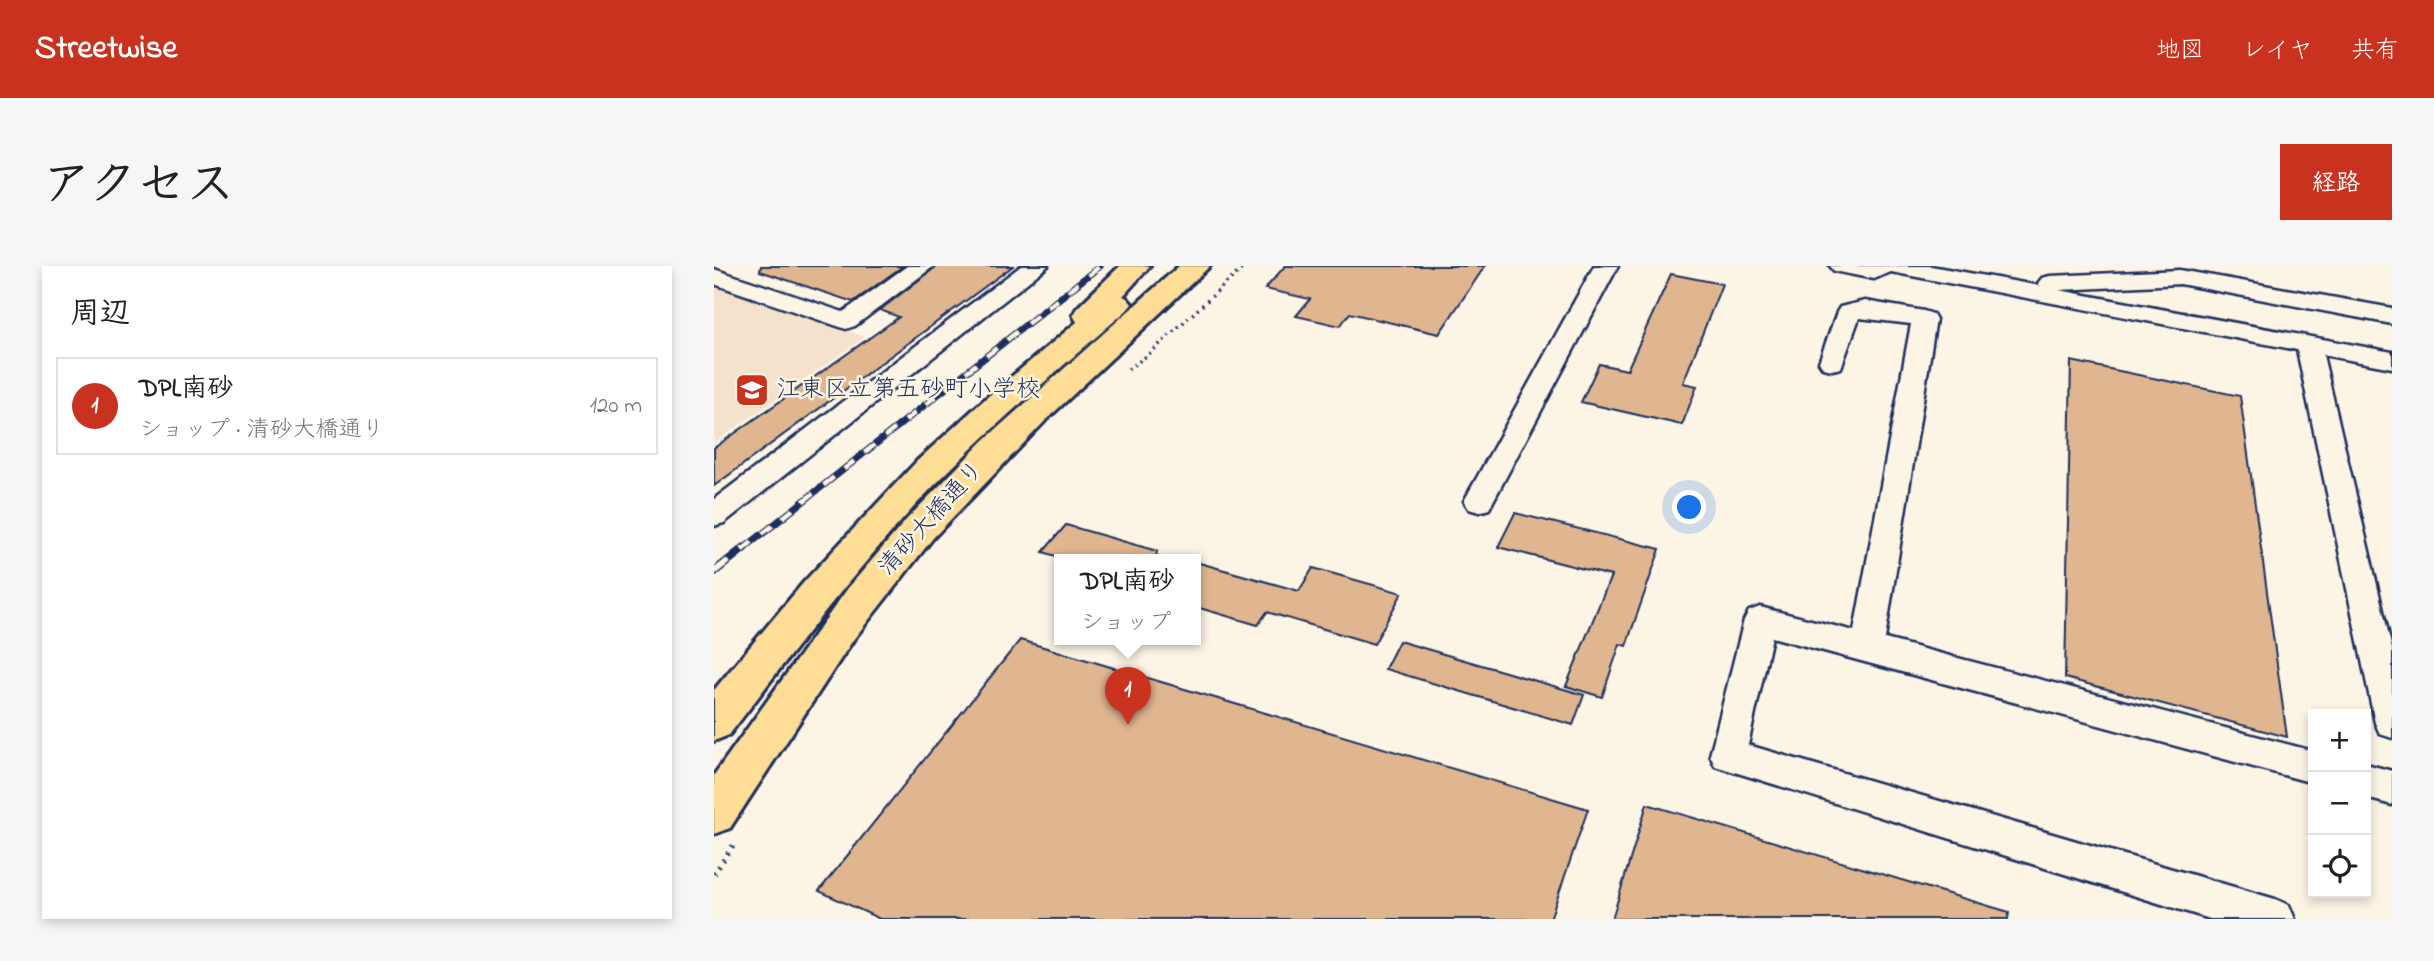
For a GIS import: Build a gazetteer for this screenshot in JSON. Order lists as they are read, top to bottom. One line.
{"streets":{"main road":["清砂大橋通り"]},"places":{"school or university":["江東区立第五砂町小学校"]},"page":{"header":"Streetwise","nav":["地図","レイヤ","共有"],"title":"アクセス","buttons":"経路","heading":"周辺","list":[{"mark":"1","name":"DPL南砂","note":"ショップ · 清砂大橋通り","value":"120 m"}],"popup":["DPL南砂","ショップ"],"pins":"1","map_buttons":["+","−"]}}
